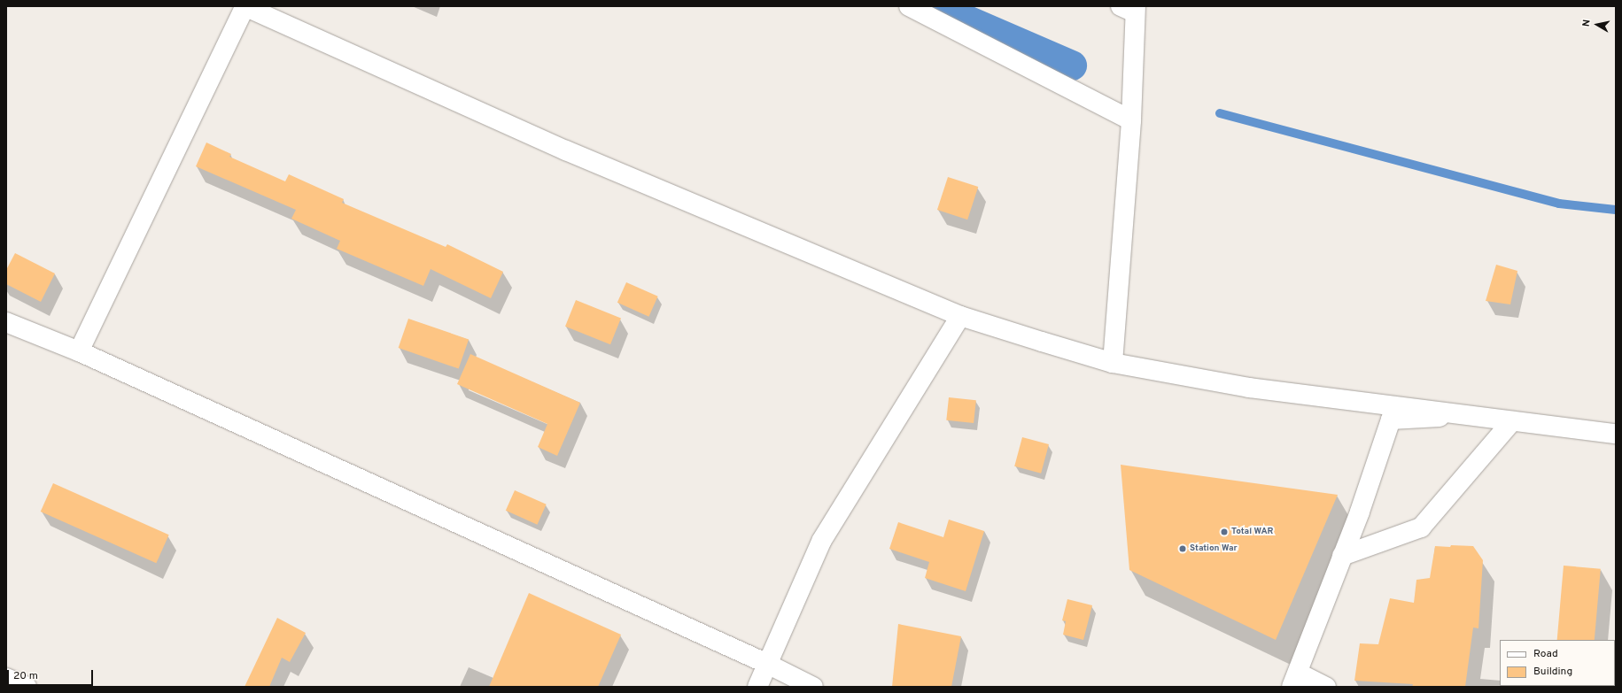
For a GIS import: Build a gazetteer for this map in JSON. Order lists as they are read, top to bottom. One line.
{"places":["Total WAR","Station War"],"legend":["Road","Building"],"scale_bar":"20 m","north":"left"}
